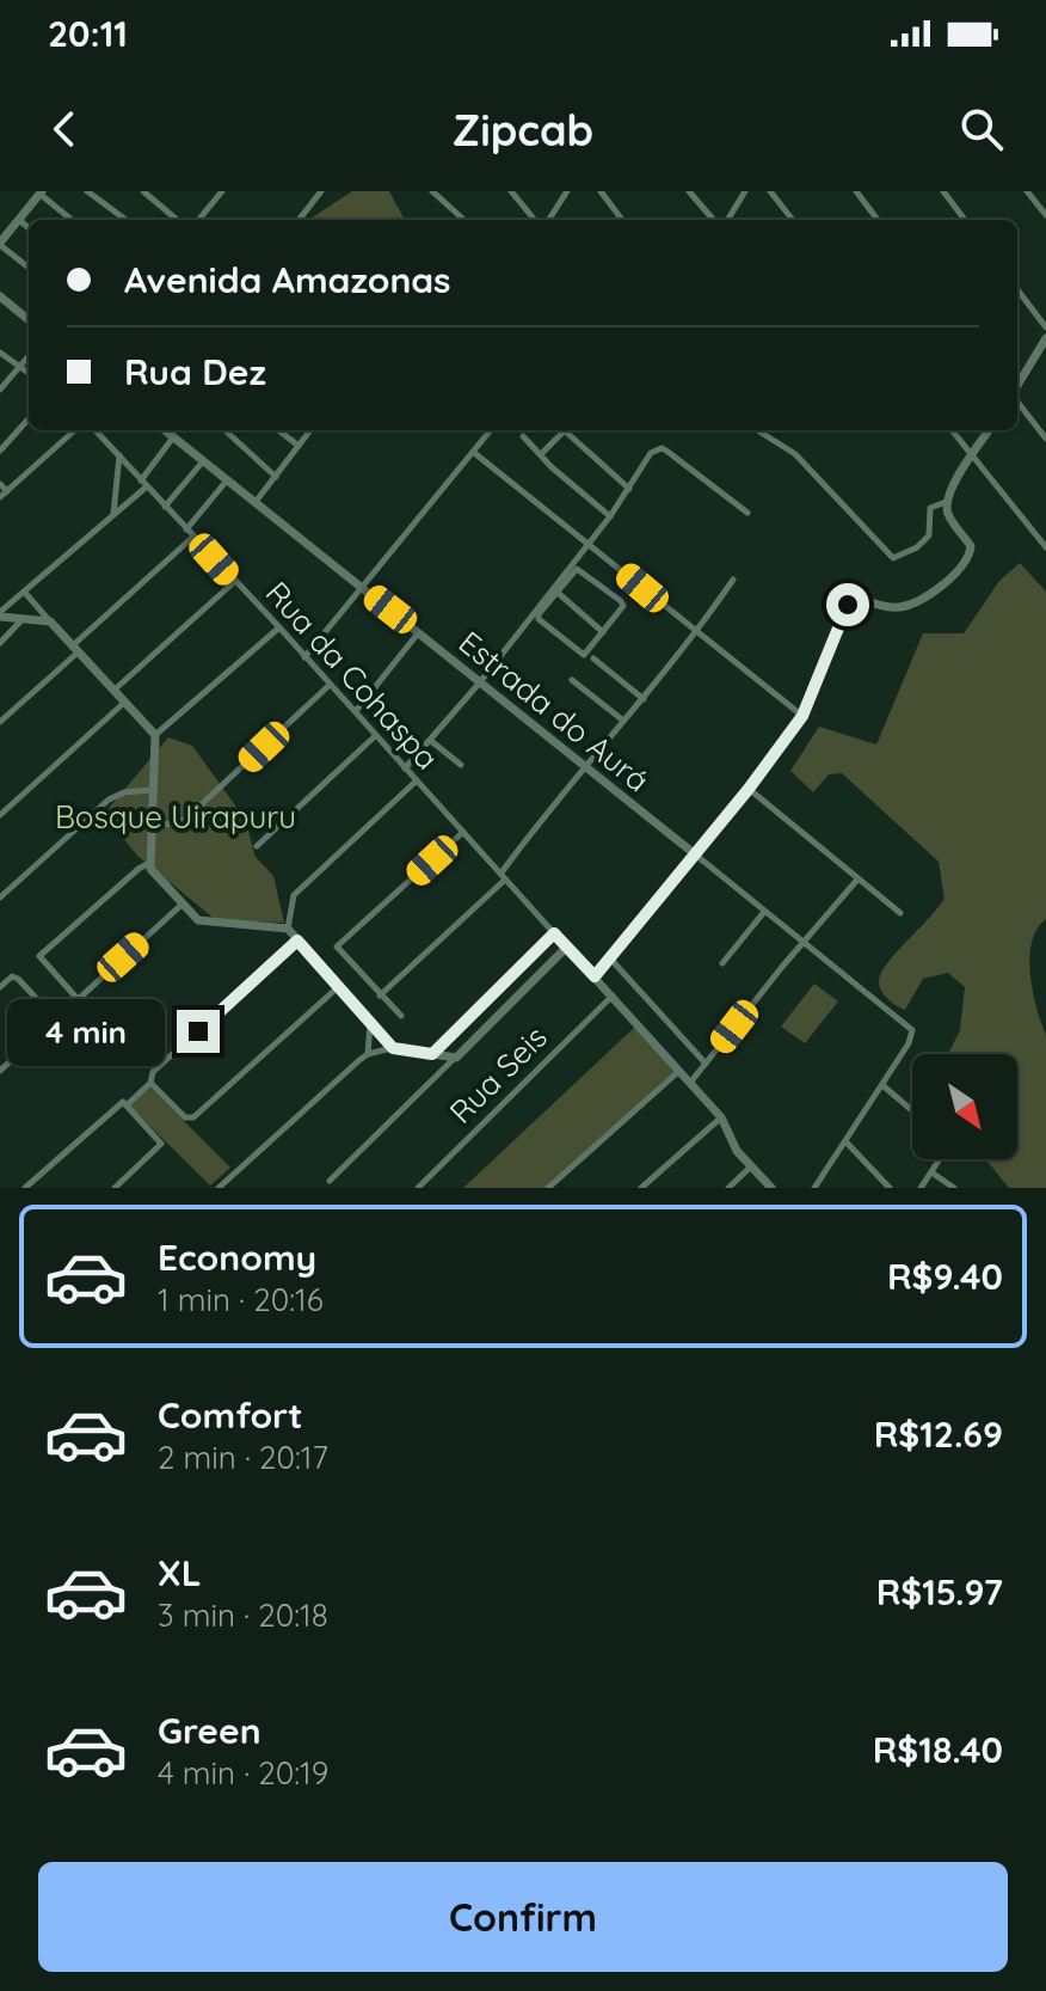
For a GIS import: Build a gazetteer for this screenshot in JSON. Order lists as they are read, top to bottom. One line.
{"streets":{"street":["Rua da Cohaspa","Estrada do Aurá","Rua Seis"]},"crossings":[["Rua da Cohaspa","Rua Seis"]],"parks":["Bosque Uirapuru"],"north":"bottom right","page":{"status":"20:11","header":"Zipcab","banner":["Avenida Amazonas","Rua Dez"],"bubble":"4 min","list":[{"name":"Economy","note":"1 min · 20:16","value":"R$9.40"},{"name":"Comfort","note":"2 min · 20:17","value":"R$12.69"},{"name":"XL","note":"3 min · 20:18","value":"R$15.97"},{"name":"Green","note":"4 min · 20:19","value":"R$18.40"}],"buttons":"Confirm"}}
